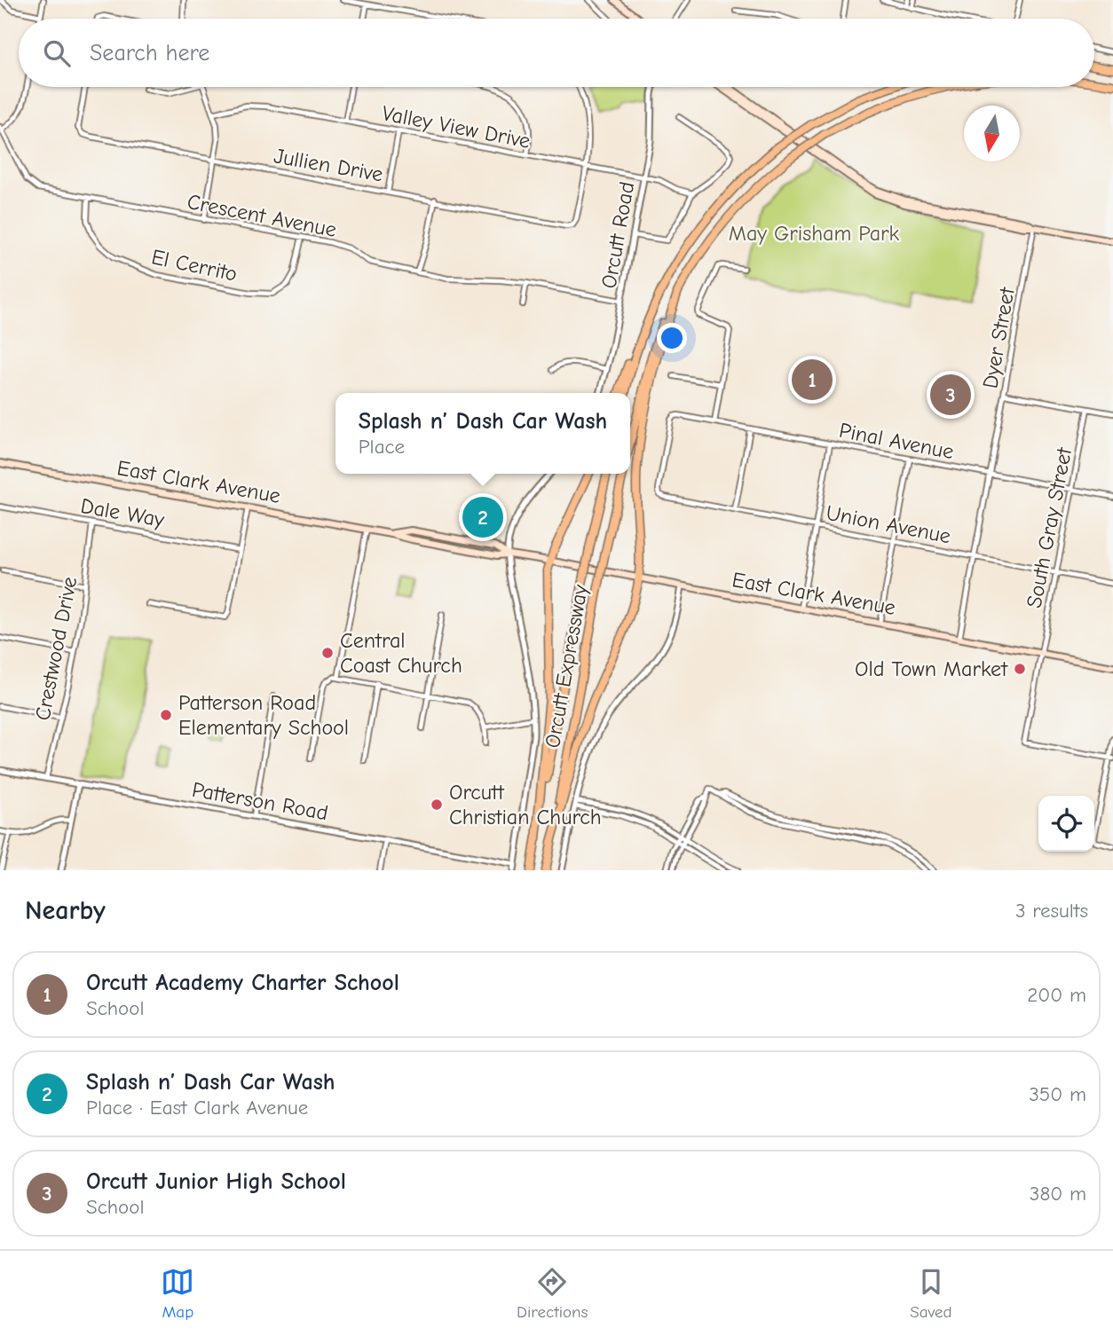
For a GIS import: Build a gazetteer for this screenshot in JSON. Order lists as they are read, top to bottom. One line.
{"streets":{"highway":["Orcutt Expressway"],"main road":["East Clark Avenue"],"street":["Valley View Drive","Jullien Drive","Crescent Avenue","Orcutt Road","El Cerrito","Dyer Street","Pinal Avenue","Dale Way","Union Avenue","South Gray Street","Crestwood Drive","Patterson Road"]},"crossings":[["Valley View Drive","Jullien Drive"],["Valley View Drive","Orcutt Road"],["Crescent Avenue","Orcutt Road"],["Crescent Avenue","El Cerrito"],["Dyer Street","Pinal Avenue"],["Dyer Street","East Clark Avenue"],["Dyer Street","Union Avenue"],["Pinal Avenue","Union Avenue"],["Pinal Avenue","South Gray Street"],["East Clark Avenue","South Gray Street"],["Dale Way","Crestwood Drive"],["Union Avenue","South Gray Street"],["Crestwood Drive","Patterson Road"]],"parks":["May Grisham Park"],"places":["Central Coast Church","Old Town Market","Patterson Road Elementary School","Orcutt Christian Church"],"north":"bottom","page":{"search":"Search here","pins":["1","3","2"],"popup":["Splash n’ Dash Car Wash","Place"],"heading":["Nearby","3 results"],"list":[{"mark":"1","name":"Orcutt Academy Charter School","note":"School","value":"200 m"},{"mark":"2","name":"Splash n’ Dash Car Wash","note":"Place · East Clark Avenue","value":"350 m"},{"mark":"3","name":"Orcutt Junior High School","note":"School","value":"380 m"}],"nav":["Map","Directions","Saved"]}}
